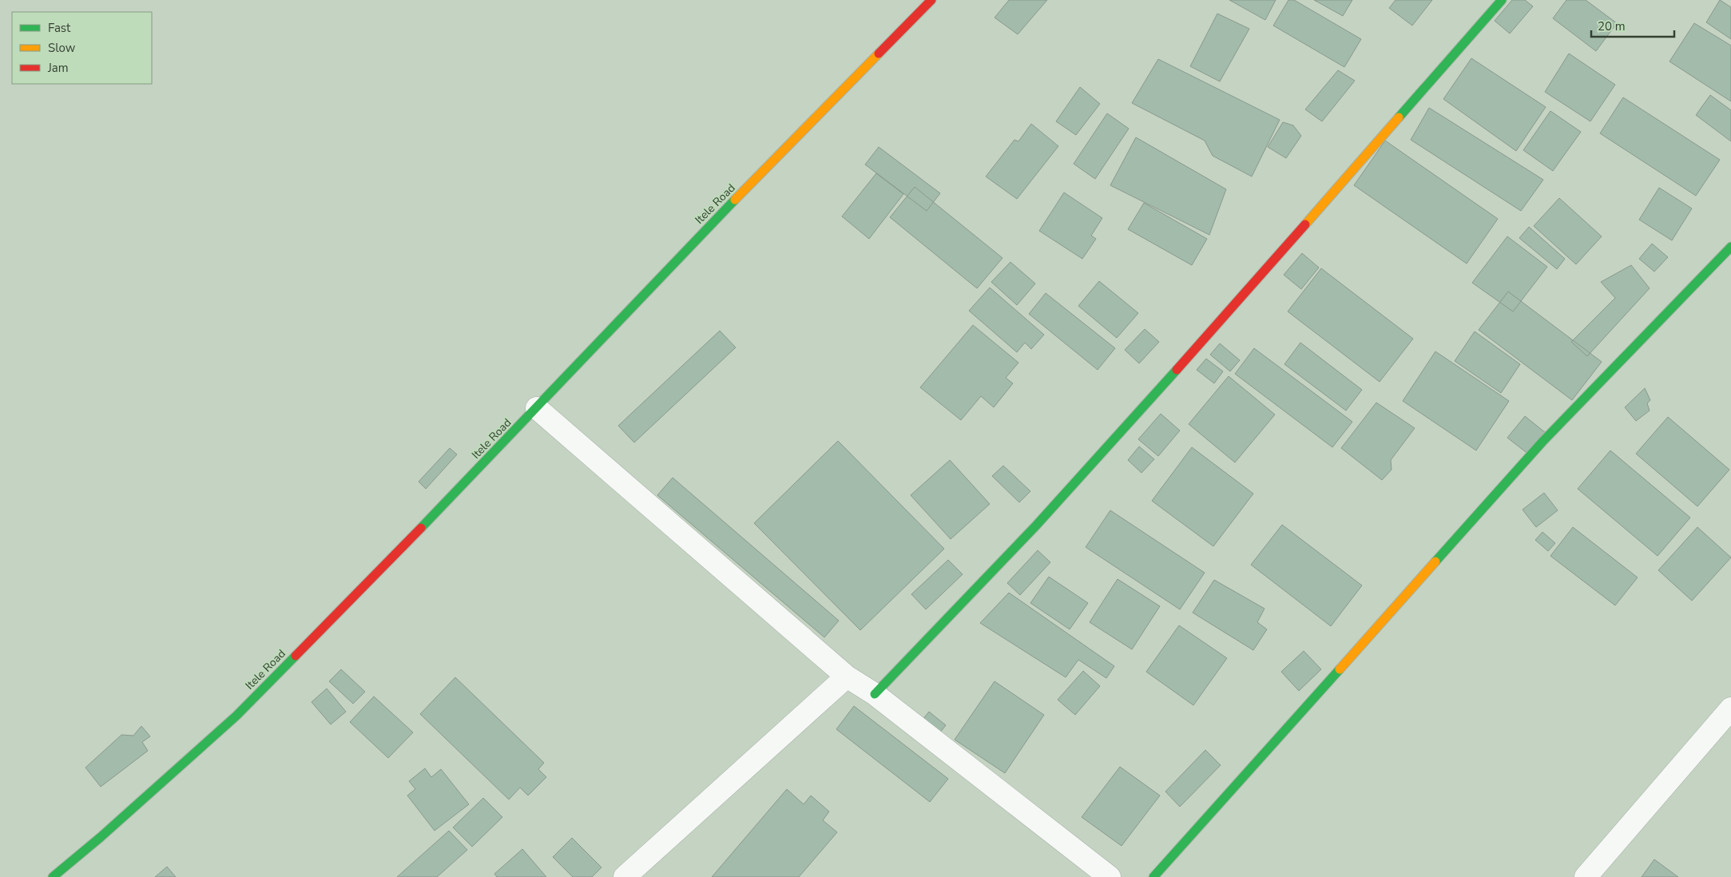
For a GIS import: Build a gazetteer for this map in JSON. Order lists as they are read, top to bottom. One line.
{"streets":{"street":["Itele Road"]},"legend":["Fast","Slow","Jam"],"scale_bar":"20 m"}
